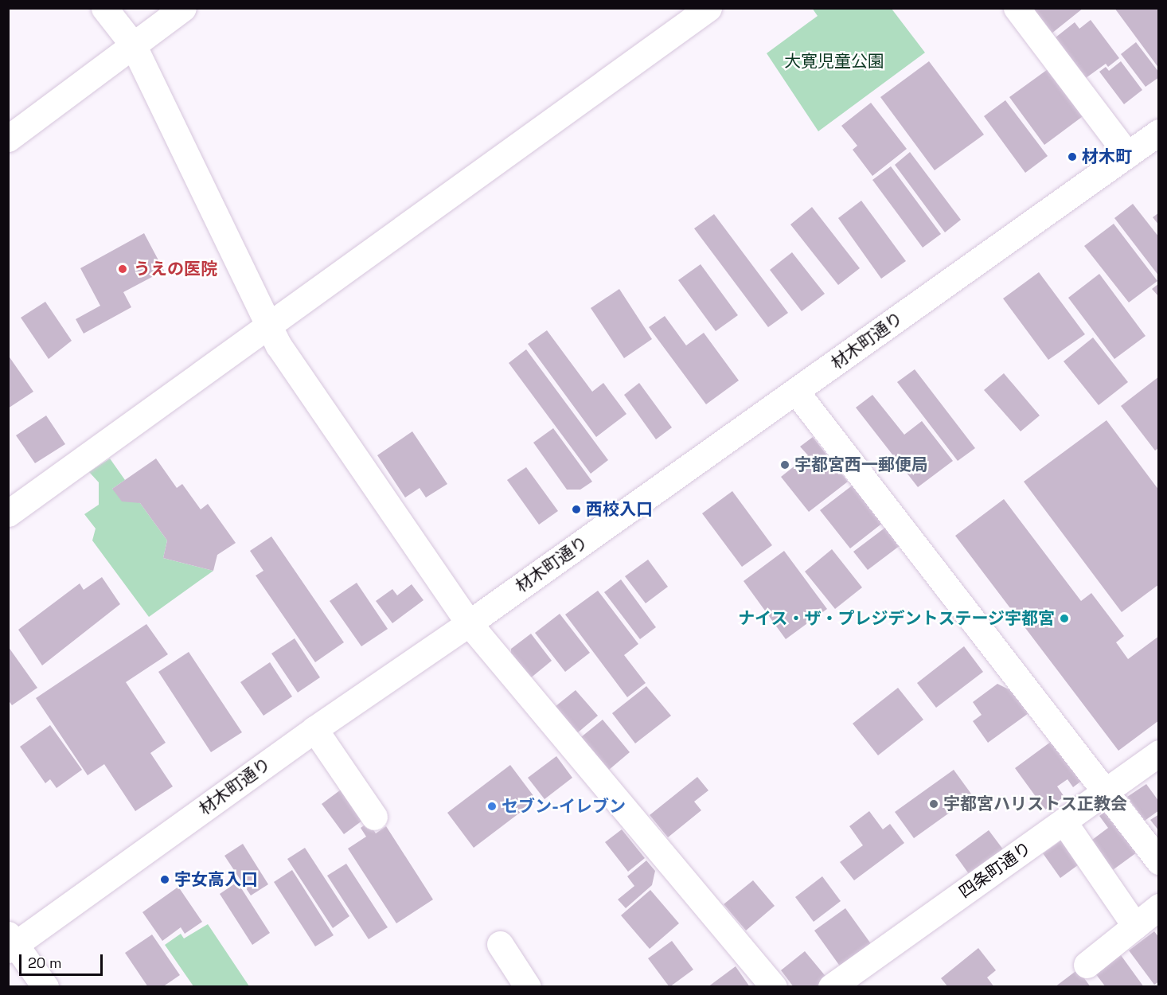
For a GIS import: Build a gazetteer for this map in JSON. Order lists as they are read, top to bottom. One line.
{"streets":{"street":["材木町通り","四条町通り"]},"parks":["大寛児童公園"],"places":["材木町","うえの医院","宇都宮西一郵便局","西校入口","ナイス・ザ・プレジデントステージ宇都宮","宇都宮ハリストス正教会","セブン-イレブン","宇女高入口"],"scale_bar":"20 m"}
